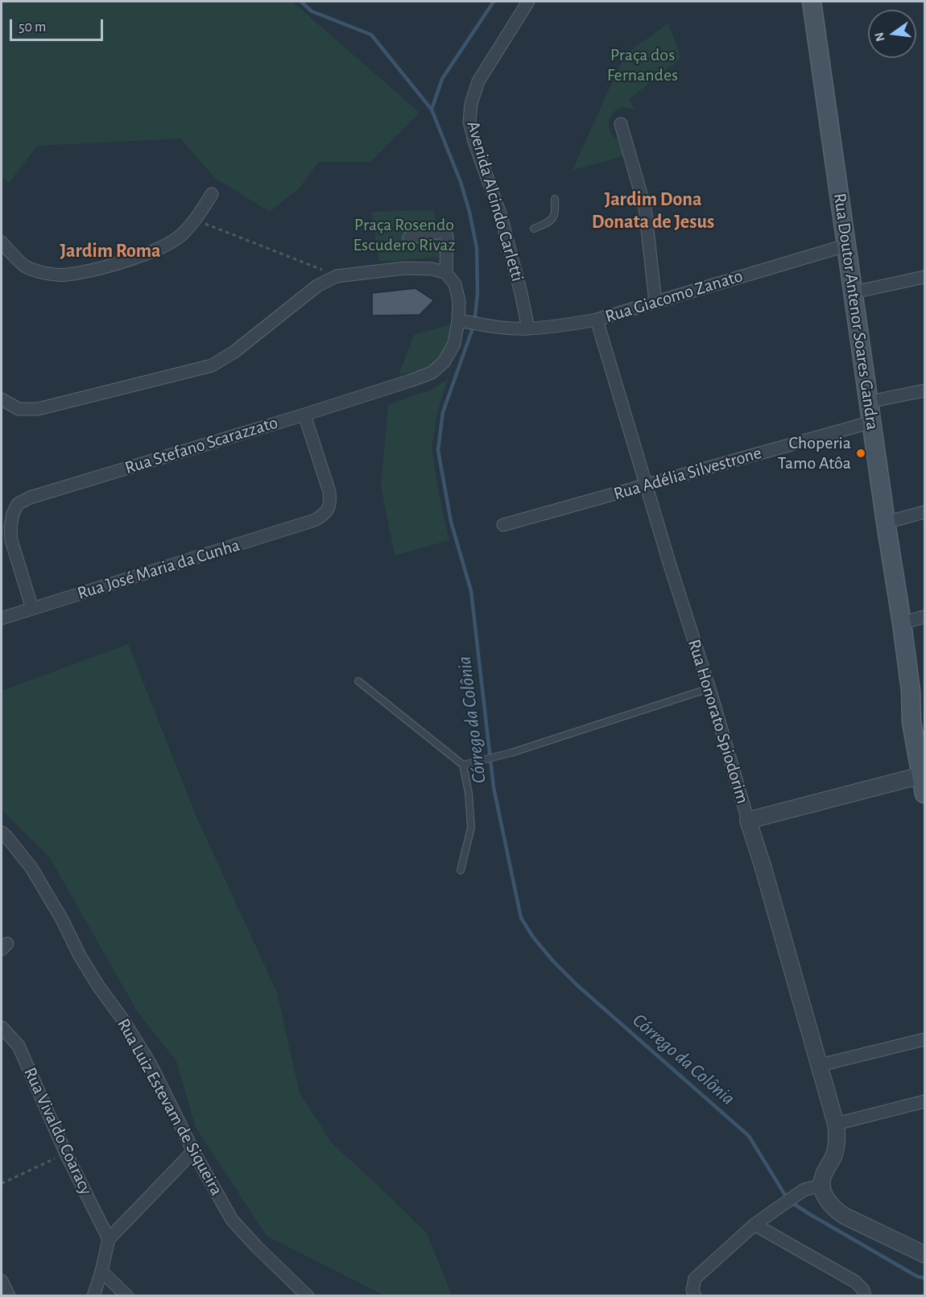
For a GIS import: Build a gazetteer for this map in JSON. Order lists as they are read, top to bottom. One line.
{"streets":{"main road":["Rua Doutor Antenor Soares Gandra"],"street":["Avenida Alcindo Carletti","Rua Giacomo Zanato","Rua Stefano Scarazzato","Rua Adélia Silvestrone","Rua José Maria da Cunha","Rua Honorato Spiodorim","Rua Luiz Estevam de Siqueira","Rua Vivaldo Coaracy"]},"crossings":[["Avenida Alcindo Carletti","Rua Giacomo Zanato"],["Rua Giacomo Zanato","Rua Doutor Antenor Soares Gandra"],["Rua Giacomo Zanato","Rua Stefano Scarazzato"],["Rua Giacomo Zanato","Rua Honorato Spiodorim"],["Rua Doutor Antenor Soares Gandra","Rua Adélia Silvestrone"],["Rua Stefano Scarazzato","Rua José Maria da Cunha"],["Rua Adélia Silvestrone","Rua Honorato Spiodorim"]],"districts":["Jardim Dona Donata de Jesus","Jardim Roma"],"water":["Córrego da Colônia"],"parks":["Praça dos Fernandes","Praça Rosendo Escudero Rivaz"],"places":["Choperia Tamo Atôa"],"scale_bar":"50 m","north":"left"}
